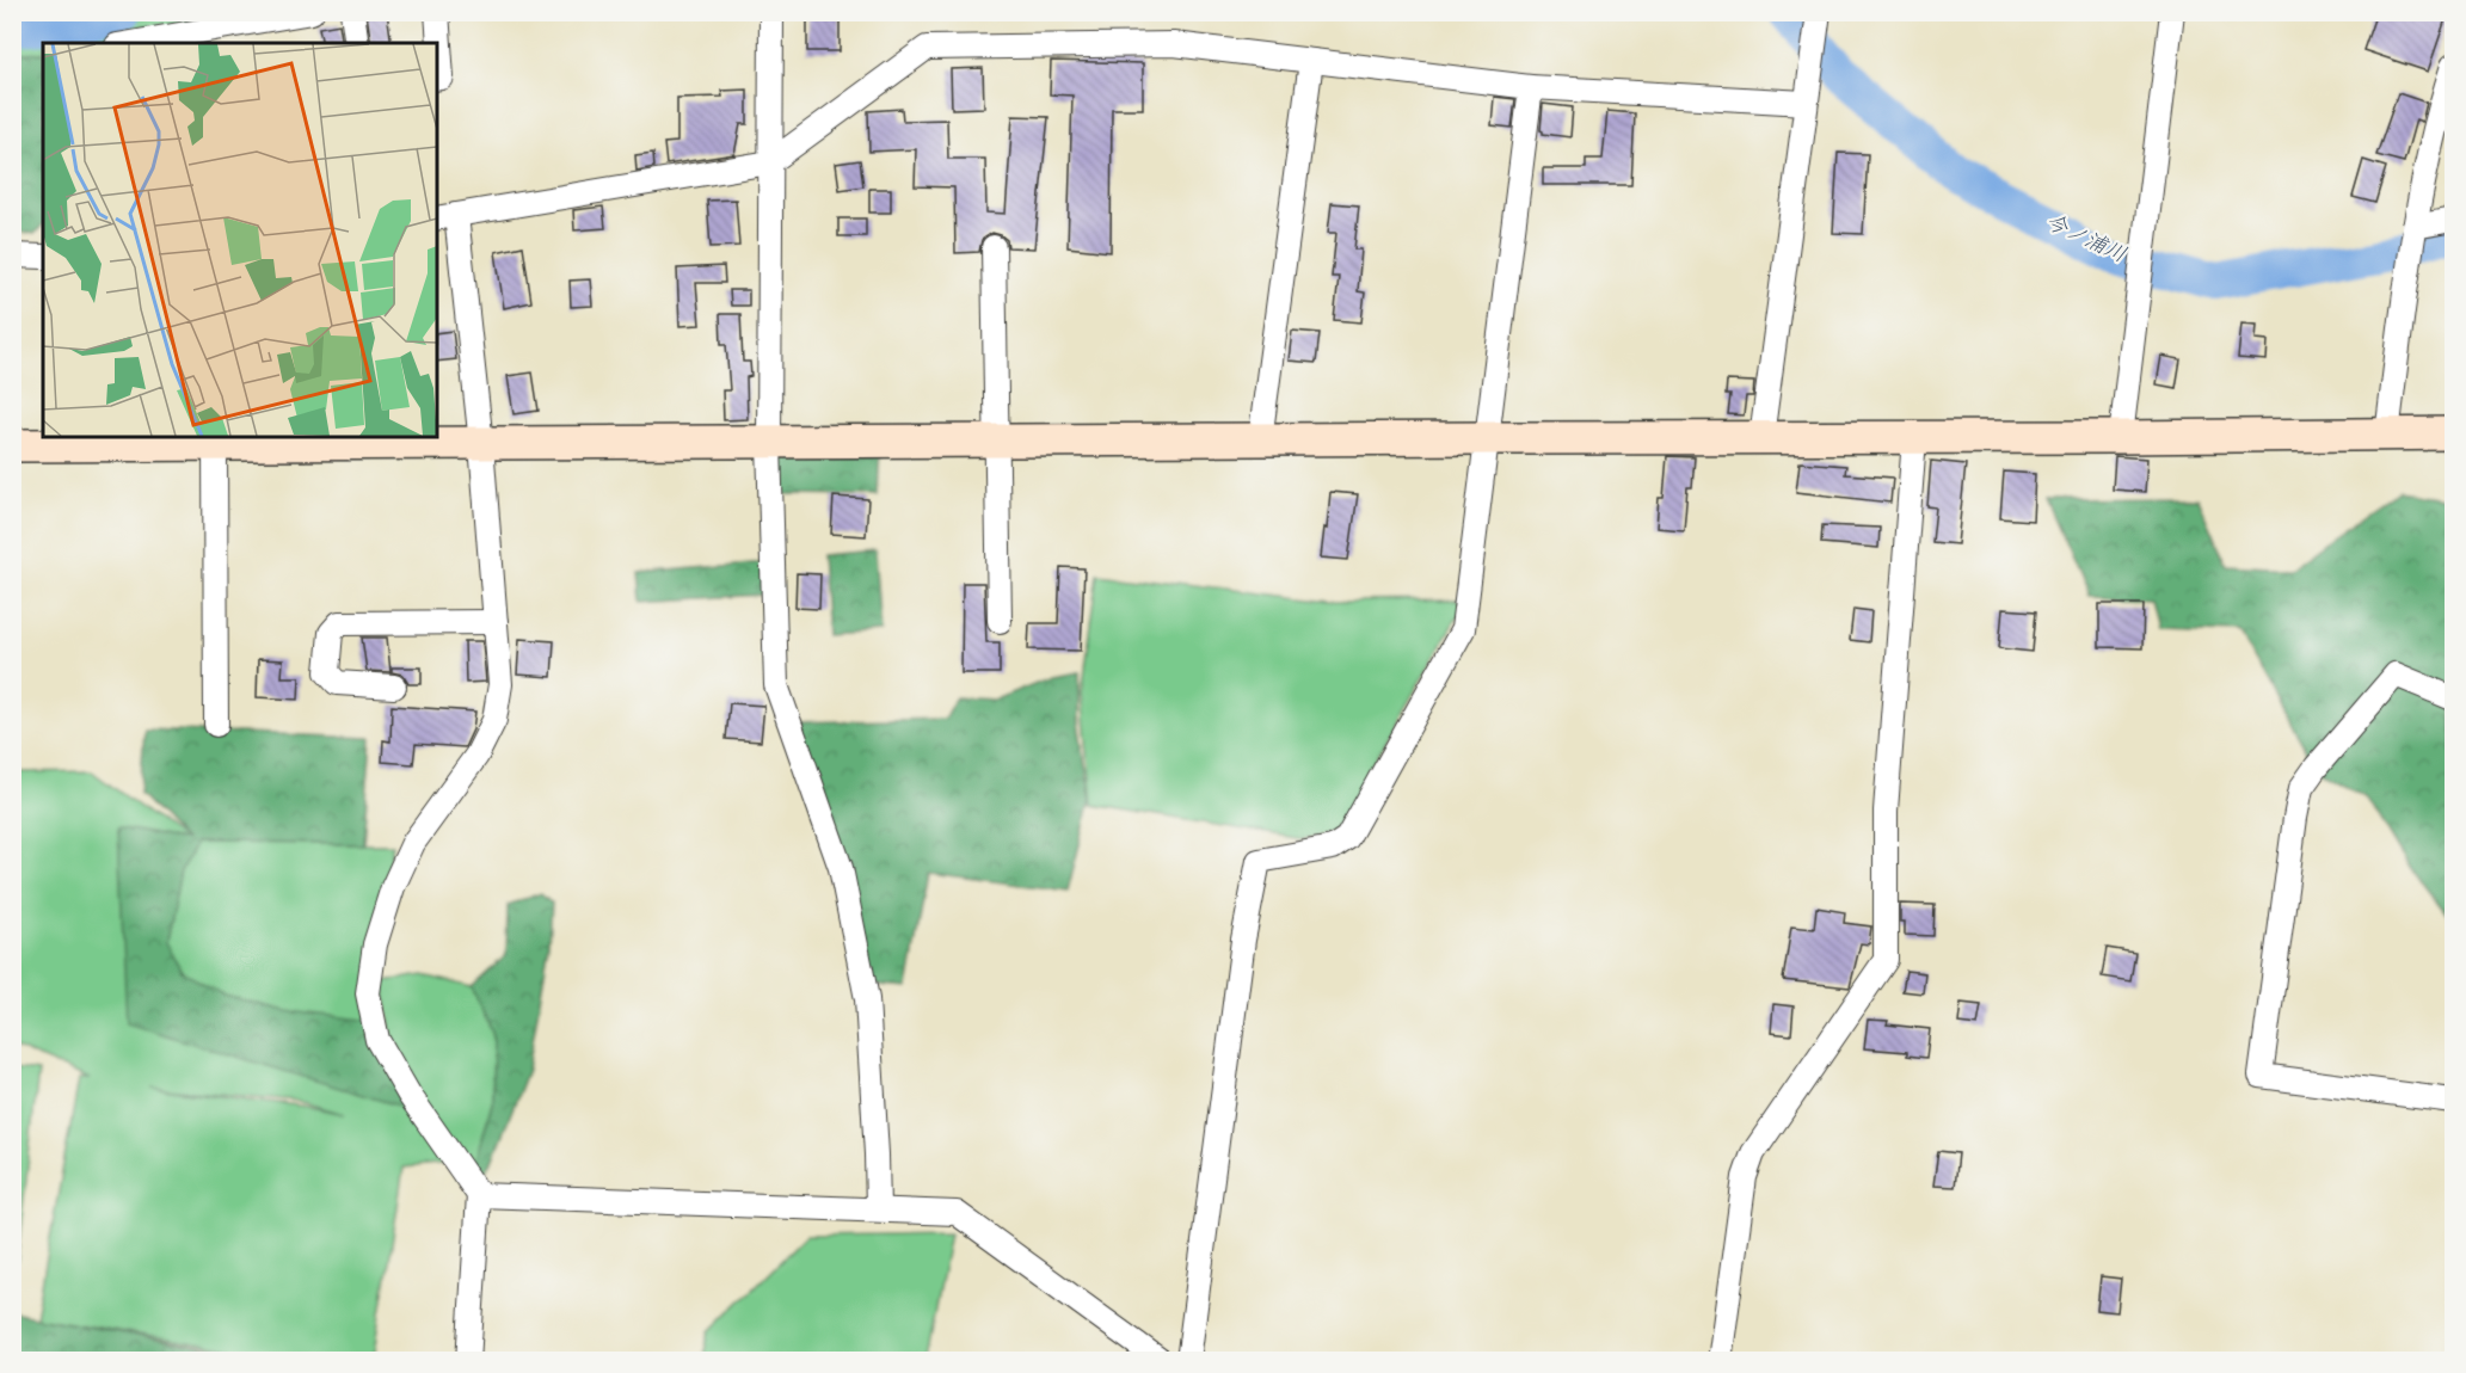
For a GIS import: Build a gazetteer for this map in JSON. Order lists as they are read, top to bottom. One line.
{"water":["今ノ浦川"]}
